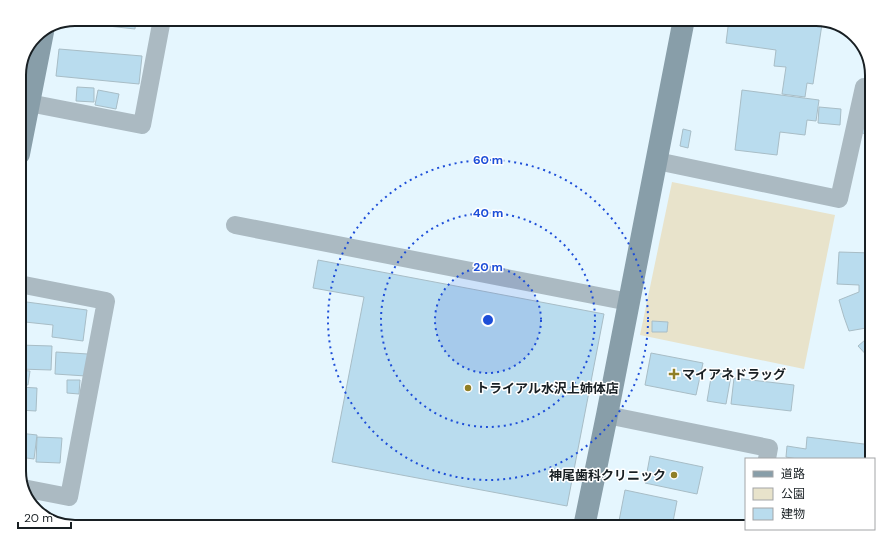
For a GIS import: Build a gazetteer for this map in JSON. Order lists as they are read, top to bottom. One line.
{"places":{"health":["マイアネドラッグ"],"other":["トライアル水沢上姉体店","神尾歯科クリニック"]},"legend":["道路","公園","建物"],"scale_bar":"20 m","rings":["60 m","40 m","20 m"]}
